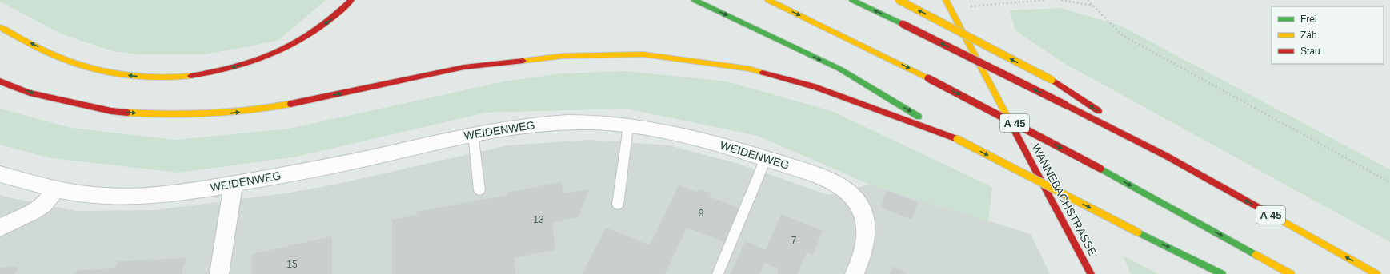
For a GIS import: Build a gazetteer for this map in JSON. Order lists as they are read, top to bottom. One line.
{"streets":{"main road":["A 45","WANNEBACHSTRASSE"],"street":["WEIDENWEG"]},"house_numbers":["9","13","7","15"],"legend":["Frei","Zäh","Stau"]}
